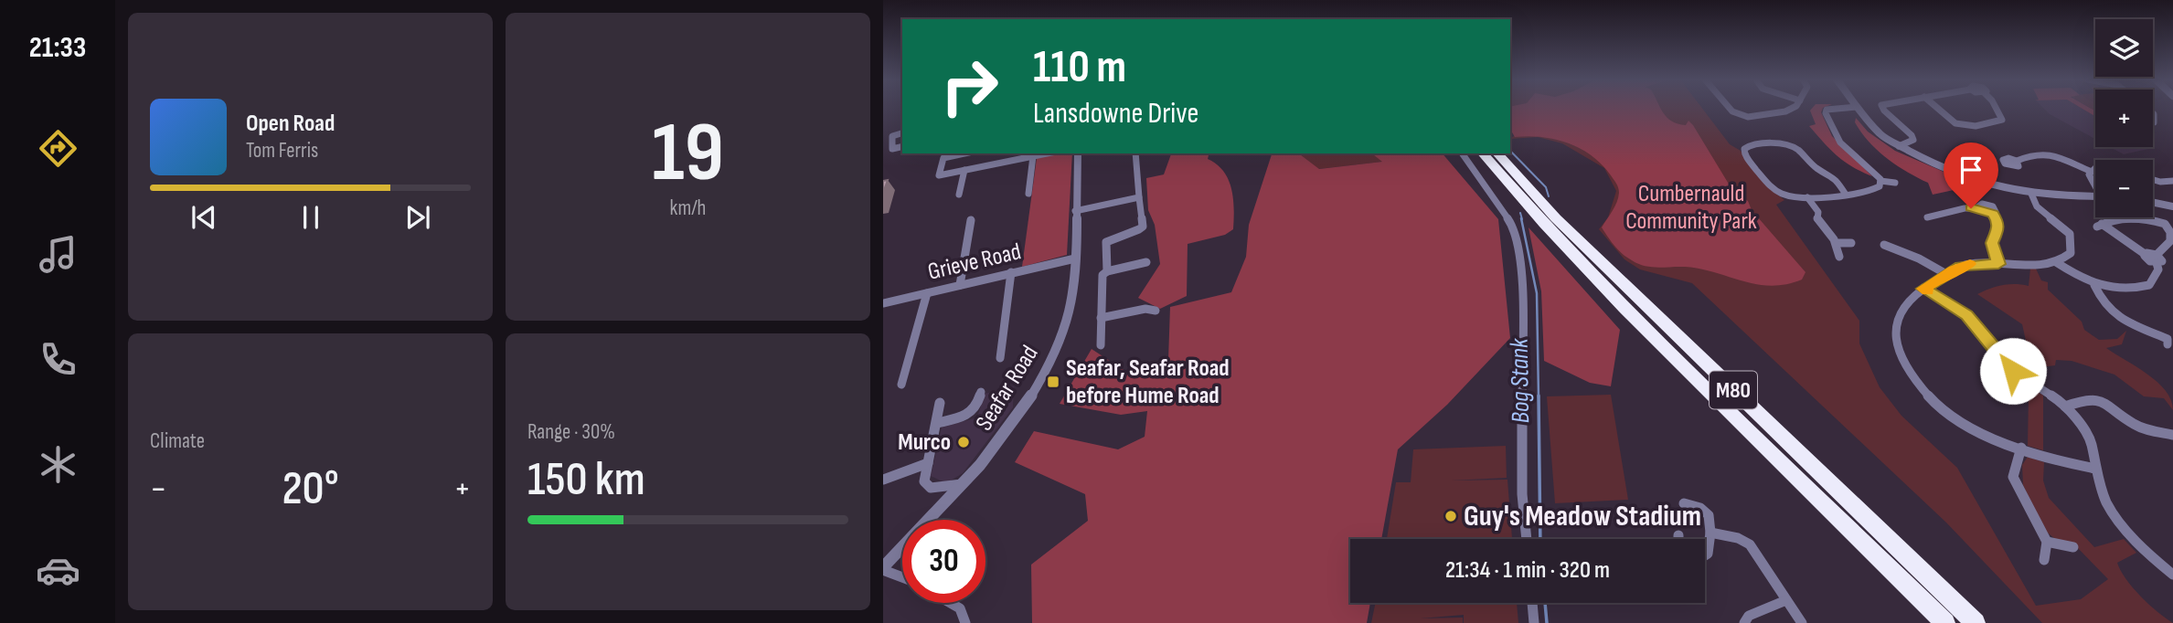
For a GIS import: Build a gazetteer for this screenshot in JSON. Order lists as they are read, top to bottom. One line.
{"streets":{"highway":["M80"],"street":["Grieve Road","Seafar Road"]},"crossings":[["Grieve Road","Seafar Road"]],"water":["Bog Stank"],"parks":["Cumbernauld Community Park"],"places":{"transit":["Seafar, Seafar Road before Hume Road"],"other":["Murco","Guy's Meadow Stadium"]},"page":{"tabs":"21:33","tile":[["19","km/h"],"Climate",["Range · 30%","150 km"]],"map_buttons":["+","−"],"turn":["110 m","Lansdowne Drive"],"song":["Open Road","Tom Ferris"],"heat":["−","20°","+"],"limit":"30","trip":"21:34 · 1 min · 320 m"}}
